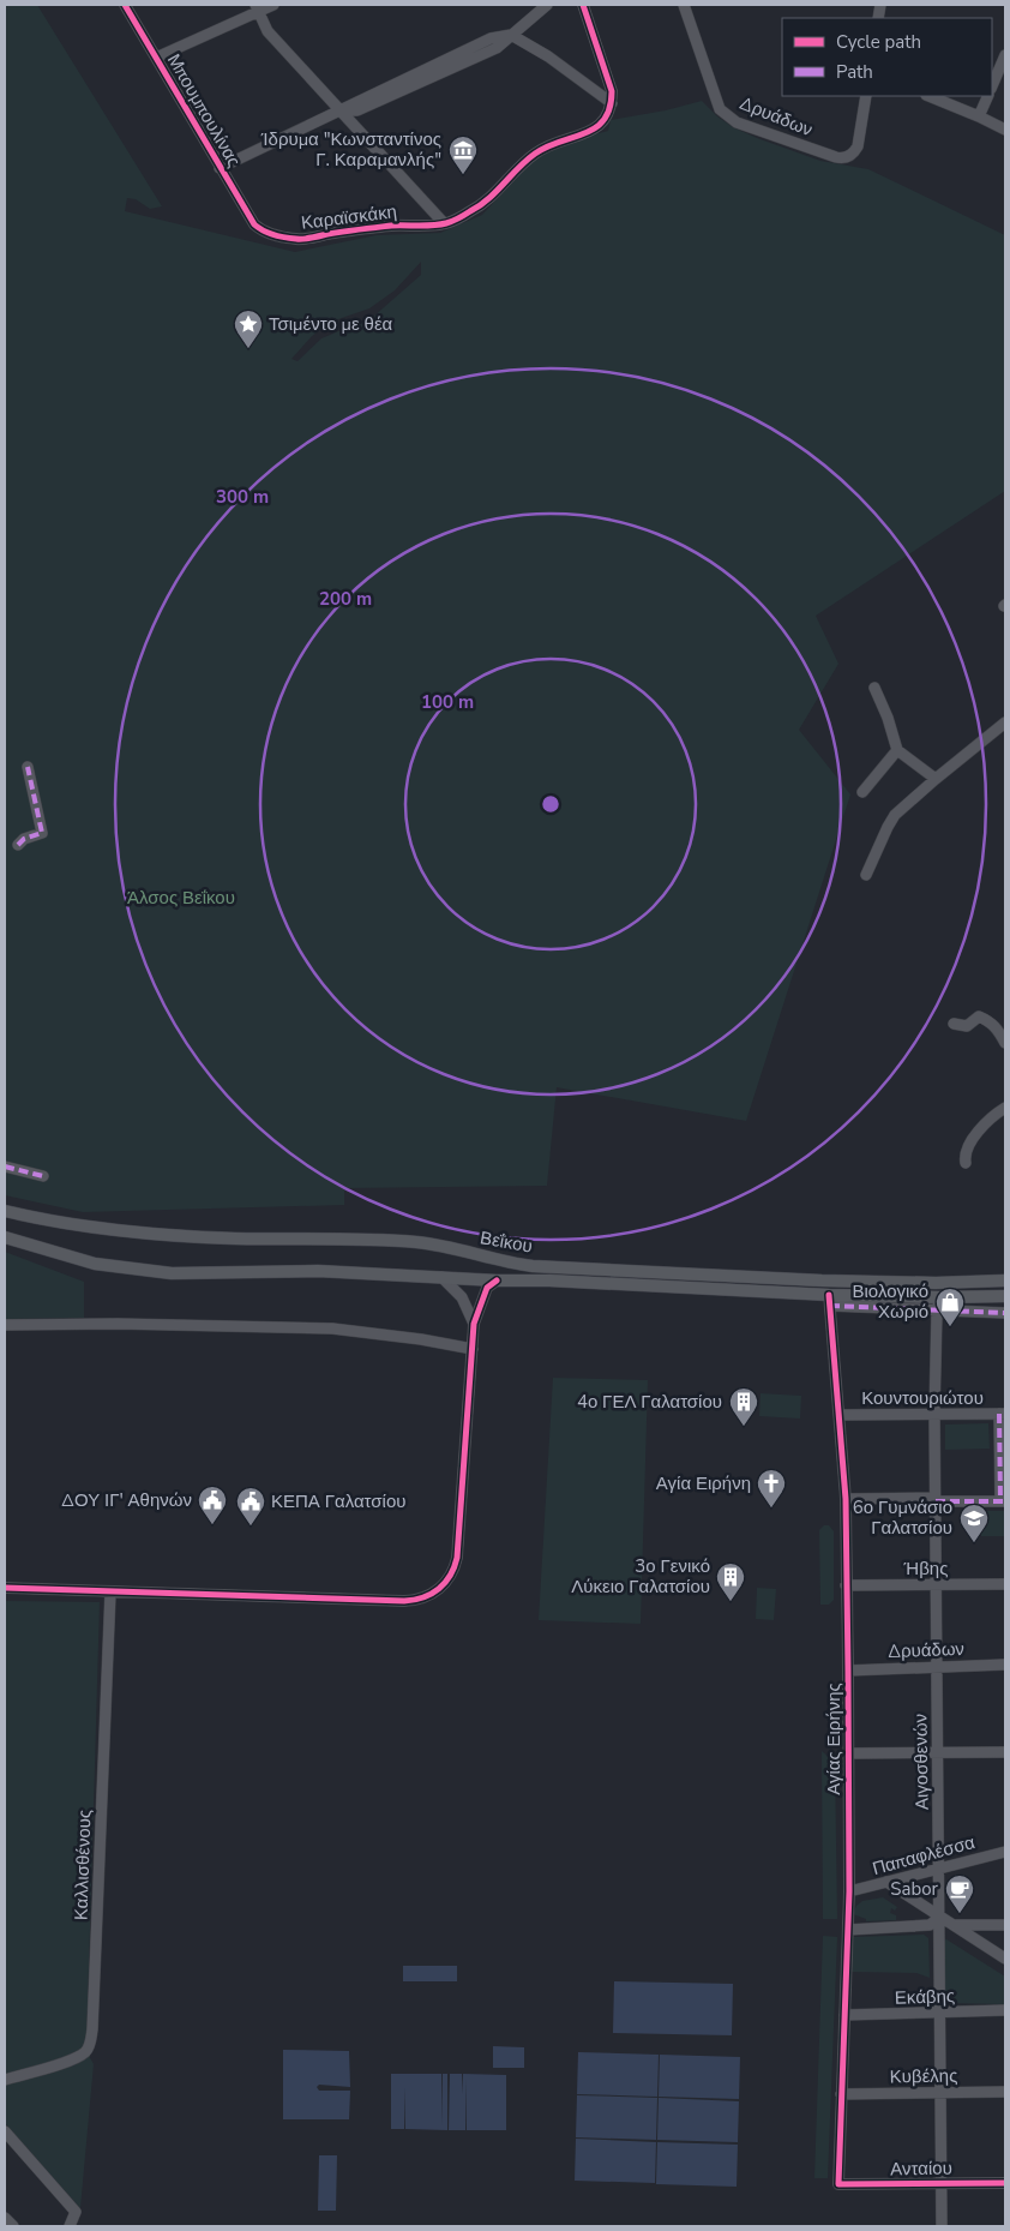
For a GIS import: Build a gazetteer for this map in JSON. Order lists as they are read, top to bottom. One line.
{"streets":{"main road":["Βεΐκου"],"street":["Μπουμπουλίνας","Δρυάδων","Καραϊσκάκη","Κουντουριώτου","Ήβης","Αγίας Ειρήνης","Αιγοσθενών","Παπαφλέσσα","Καλλισθένους","Εκάβης","Κυβέλης","Ανταίου"]},"crossings":[["Μπουμπουλίνας","Καραϊσκάκη"],["Δρυάδων","Αγίας Ειρήνης"],["Δρυάδων","Αιγοσθενών"],["Βεΐκου","Αγίας Ειρήνης"],["Βεΐκου","Αιγοσθενών"],["Κουντουριώτου","Αγίας Ειρήνης"],["Κουντουριώτου","Αιγοσθενών"],["Ήβης","Αγίας Ειρήνης"],["Ήβης","Αιγοσθενών"],["Αγίας Ειρήνης","Παπαφλέσσα"],["Αγίας Ειρήνης","Εκάβης"],["Αγίας Ειρήνης","Κυβέλης"],["Αγίας Ειρήνης","Ανταίου"],["Αιγοσθενών","Παπαφλέσσα"],["Αιγοσθενών","Εκάβης"],["Αιγοσθενών","Κυβέλης"],["Αιγοσθενών","Ανταίου"]],"parks":["Άλσος Βεΐκου"],"places":{"museum":["Ίδρυμα \"Κωνσταντίνος Γ. Καραμανλής\""],"place":["Τσιμέντο με θέα"],"shop":["Βιολογικό Χωριό"],"building":["4ο ΓΕΛ Γαλατσίου","3ο Γενικό Λύκειο Γαλατσίου"],"church":["Αγία Ειρήνη"],"public building":["ΔΟΥ ΙΓ' Αθηνών","ΚΕΠΑ Γαλατσίου"],"school or university":["6ο Γυμνάσιο Γαλατσίου"],"cafe":["Sabor"]},"legend":["Cycle path","Path"],"rings":["300 m","200 m","100 m"]}
